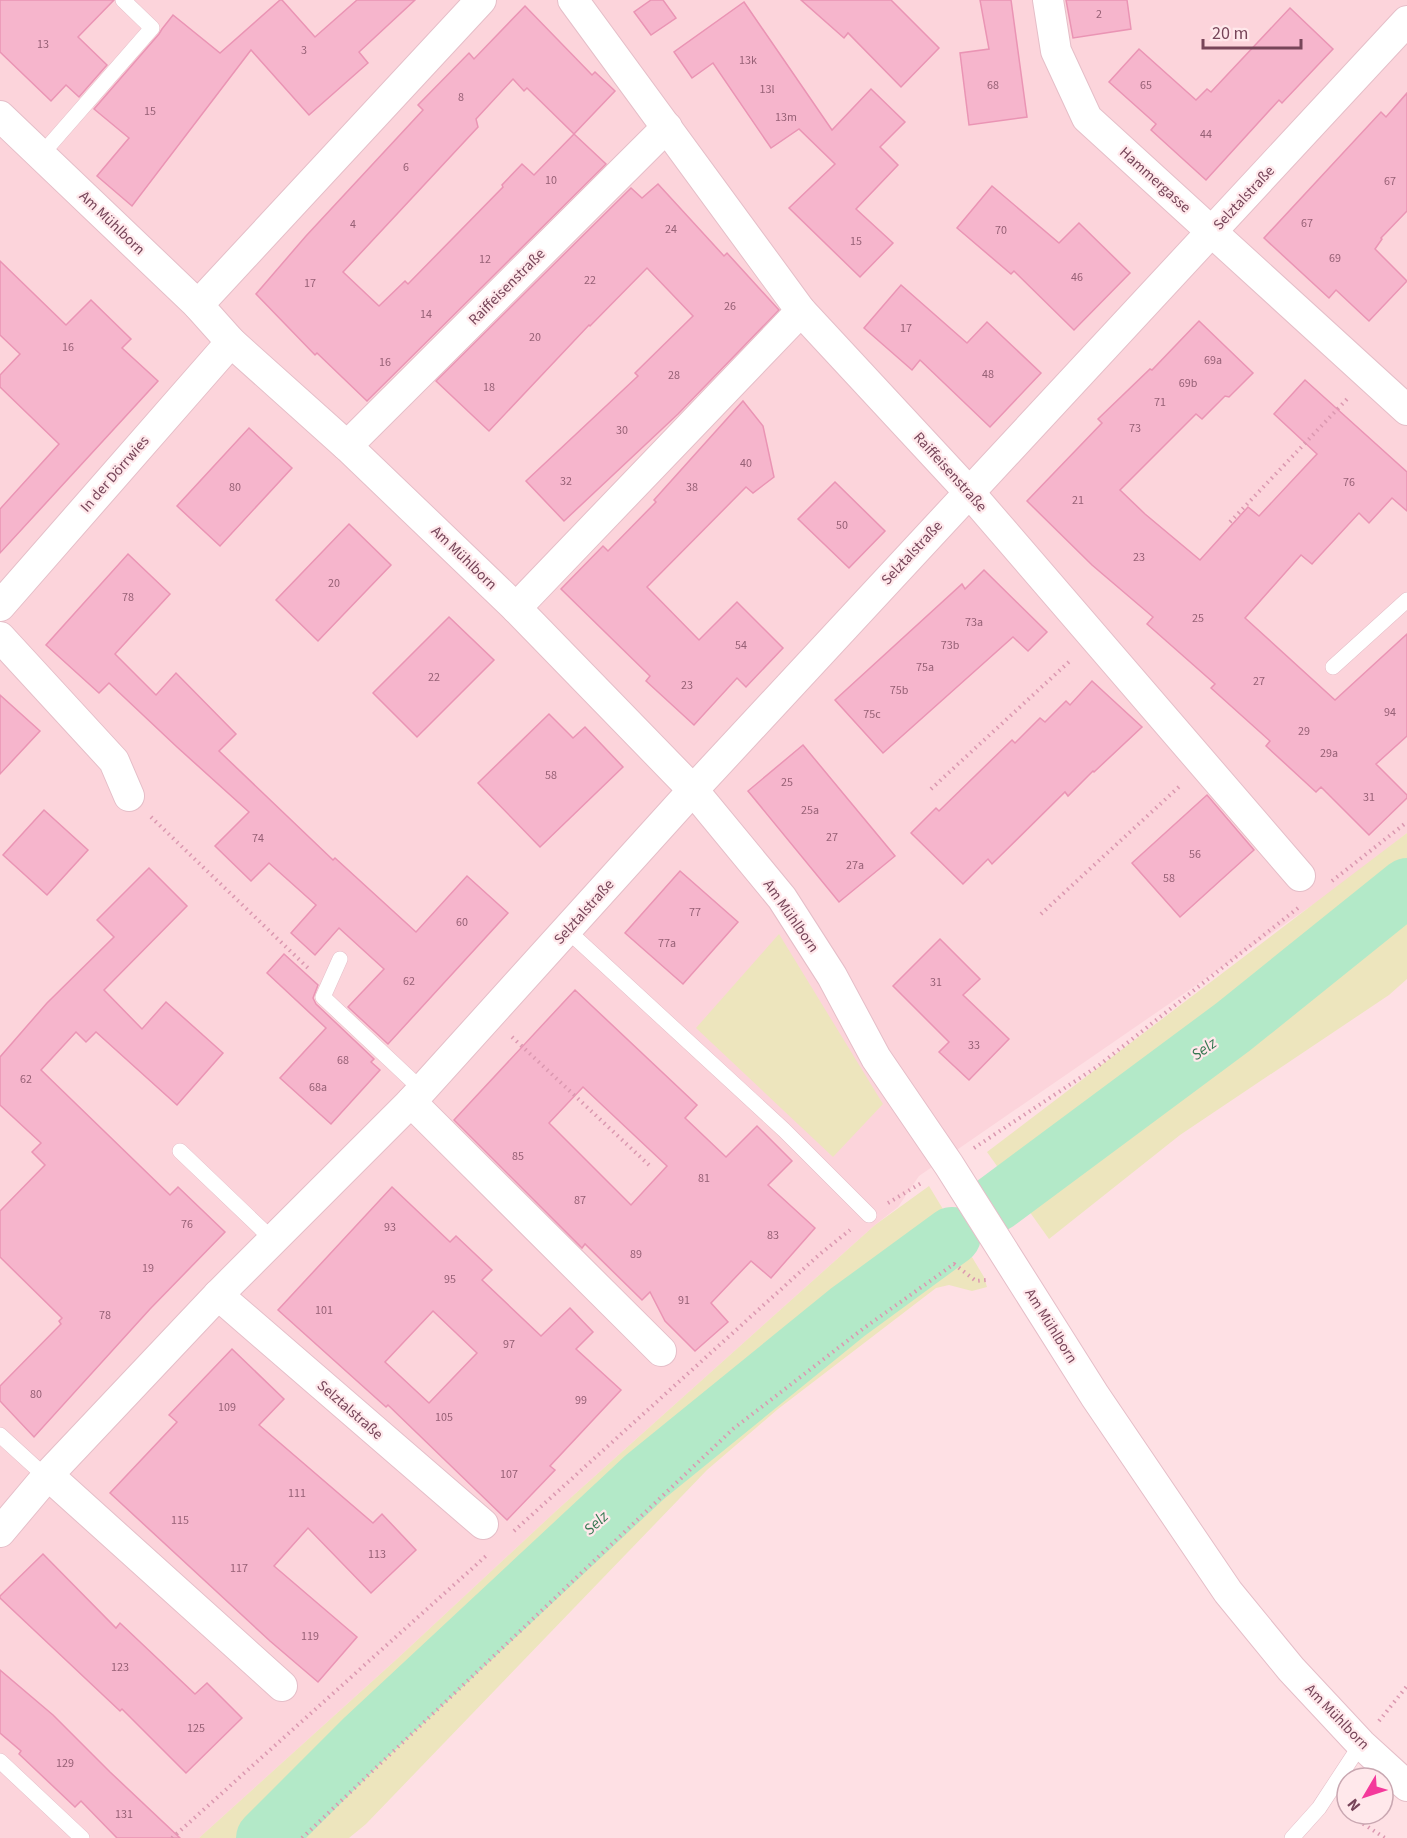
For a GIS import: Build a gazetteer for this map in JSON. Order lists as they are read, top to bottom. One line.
{"streets":{"street":["Hammergasse","Selztalstraße","Am Mühlborn","Raiffeisenstraße","In der Dörrwies"]},"crossings":[["Hammergasse","Selztalstraße"],["Selztalstraße","Am Mühlborn"],["Selztalstraße","Raiffeisenstraße"],["Am Mühlborn","Raiffeisenstraße"],["Am Mühlborn","In der Dörrwies"]],"water":["Selz"],"house_numbers":["2","13","3","13k","68","65","13l","8","15","13m","44","6","10","67","67","4","24","70","15","69","12","46","22","17","26","14","17","20","16","69a","16","48","28","69b","18","71","73","30","40","32","76","80","38","21","50","23","20","78","25","73a","54","73b","75a","22","27","23","75b","94","75c","29","29a","58","25","31","25a","27","74","56","27a","58","77","60","77a","62","31","33","68","62","68a","85","81","87","76","93","83","89","19","95","91","101","78","97","80","99","109","105","107","111","115","113","117","119","123","125","129","131"],"scale_bar":"20 m","north":"bottom left"}
